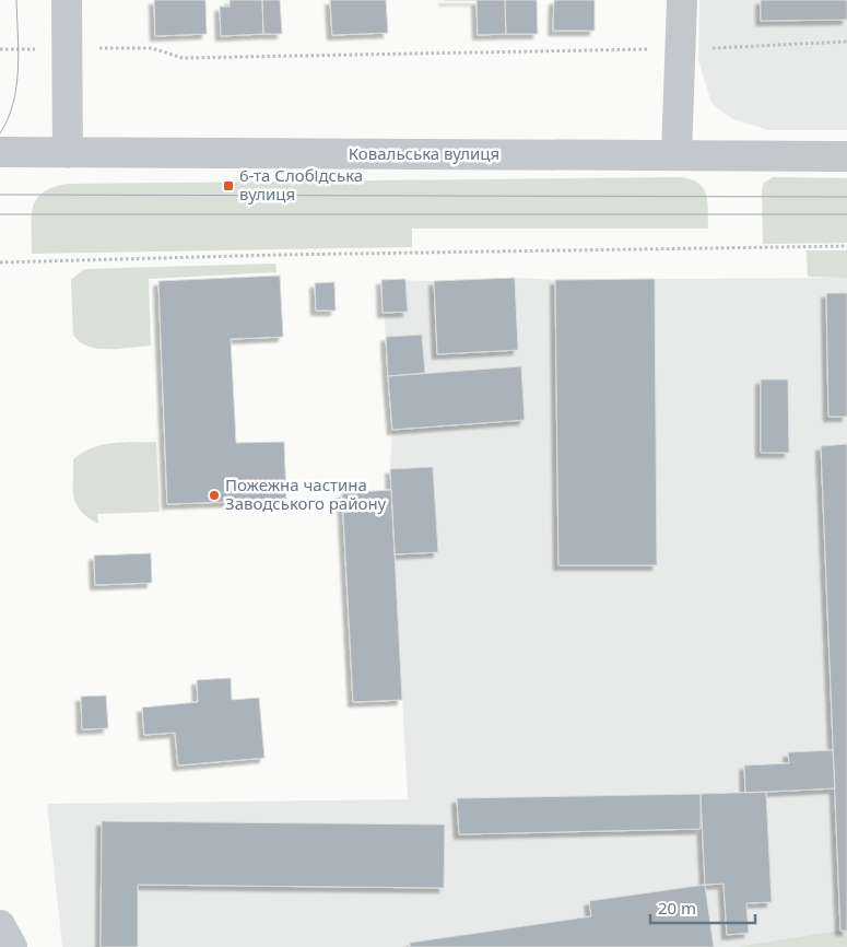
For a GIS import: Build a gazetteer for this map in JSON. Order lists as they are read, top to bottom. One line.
{"streets":{"street":["Ковальська вулиця"]},"places":{"transit":["6-та Слобідська вулиця"],"other":["Пожежна частина Заводського району"]},"scale_bar":"20 m"}
